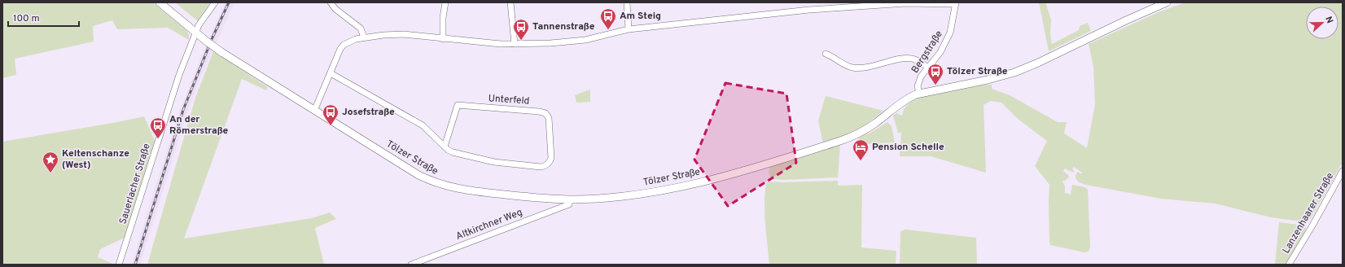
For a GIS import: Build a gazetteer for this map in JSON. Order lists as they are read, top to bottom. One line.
{"streets":{"main road":["Tölzer Straße"],"street":["Bergstraße","Unterfeld","Sauerlacher Straße","Lanzenhaarer Straße","Altkirchner Weg"]},"crossings":[["Bergstraße","Tölzer Straße"],["Tölzer Straße","Sauerlacher Straße"],["Tölzer Straße","Altkirchner Weg"]],"places":{"bus stop":["Am Steig","Tannenstraße","Tölzer Straße","Josefstraße","An der Römerstraße"],"hotel":["Pension Schelle"],"place":["Keltenschanze (West)"]},"scale_bar":"100 m","north":"right"}
